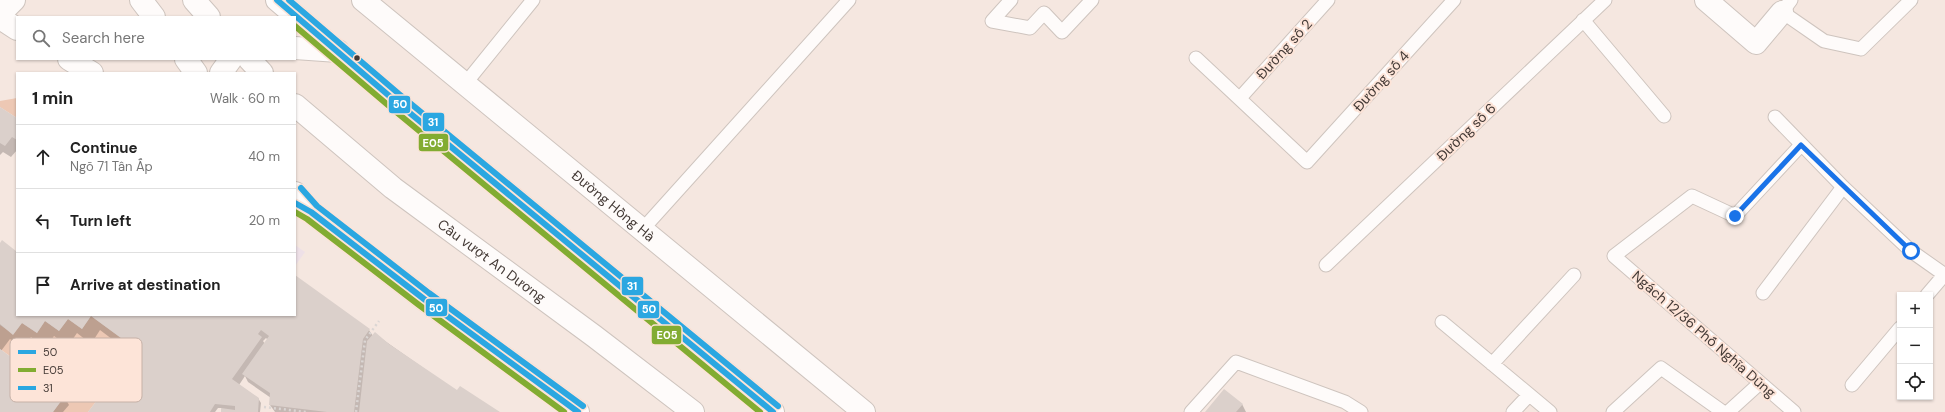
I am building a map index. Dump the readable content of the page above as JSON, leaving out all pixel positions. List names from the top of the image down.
{
  "streets": {
    "main road": ["Đường Hồng Hà", "Cầu vượt An Dương"],
    "lane": [
      "Đường số 2",
      "Đường số 4",
      "Đường số 6",
      "Ngách 12/36 Phố Nghĩa Dũng"
    ]
  },
  "crossings": [
    ["Đường số 2", "Đường số 4"]
  ],
  "lines": ["transit line 50", "transit line 31", "transit line E05"],
  "legend": ["50", "E05", "31"],
  "page": {
    "search": "Search here",
    "heading": ["1 min", "Walk · 60 m"],
    "list": [
      ["Continue", "Ngõ 71 Tân Ấp", "40 m"],
      ["Turn left", "20 m"],
      "Arrive at destination"
    ],
    "map_buttons": ["+", "−"]
  }
}
